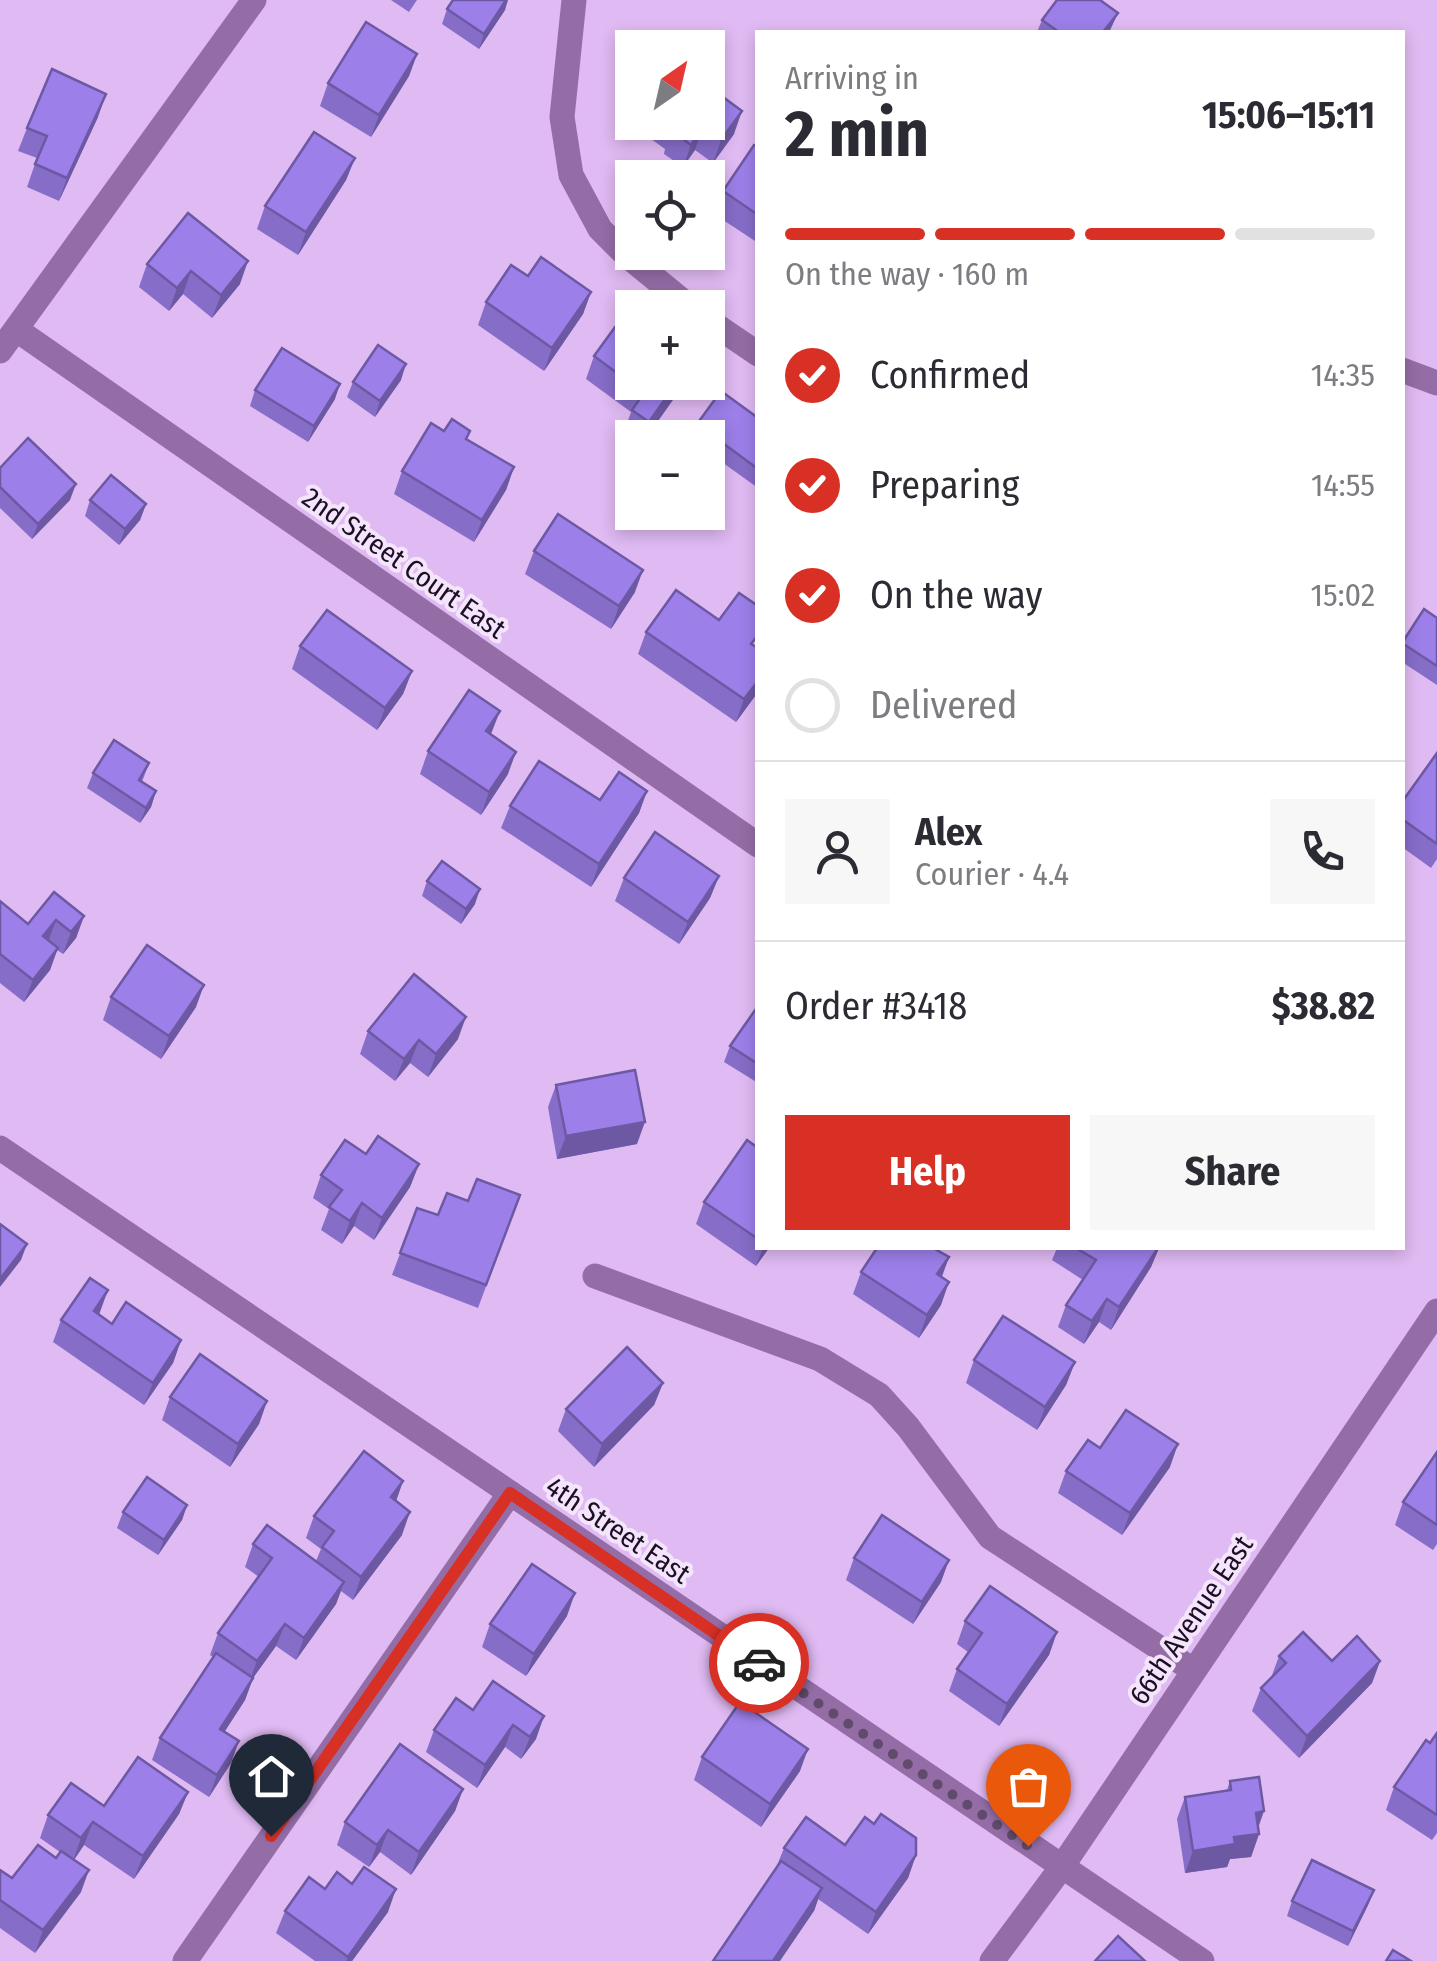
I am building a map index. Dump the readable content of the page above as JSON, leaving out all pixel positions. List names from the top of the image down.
{
  "streets": {
    "street": ["2nd Street Court East", "4th Street East", "66th Avenue East"]
  },
  "crossings": [
    ["4th Street East", "66th Avenue East"]
  ],
  "north": "top right",
  "page": {
    "map_buttons": ["+", "−"],
    "heading": ["2 min", "Arriving in", "15:06–15:11"],
    "panel": [
      "Alex",
      "Courier · 4.4",
      "Order #3418",
      "$38.82"
    ],
    "bar": "On the way · 160 m",
    "list": [
      ["Confirmed", "14:35"],
      ["Preparing", "14:55"],
      ["On the way", "15:02"],
      "Delivered"
    ],
    "buttons": ["Help", "Share"]
  }
}
